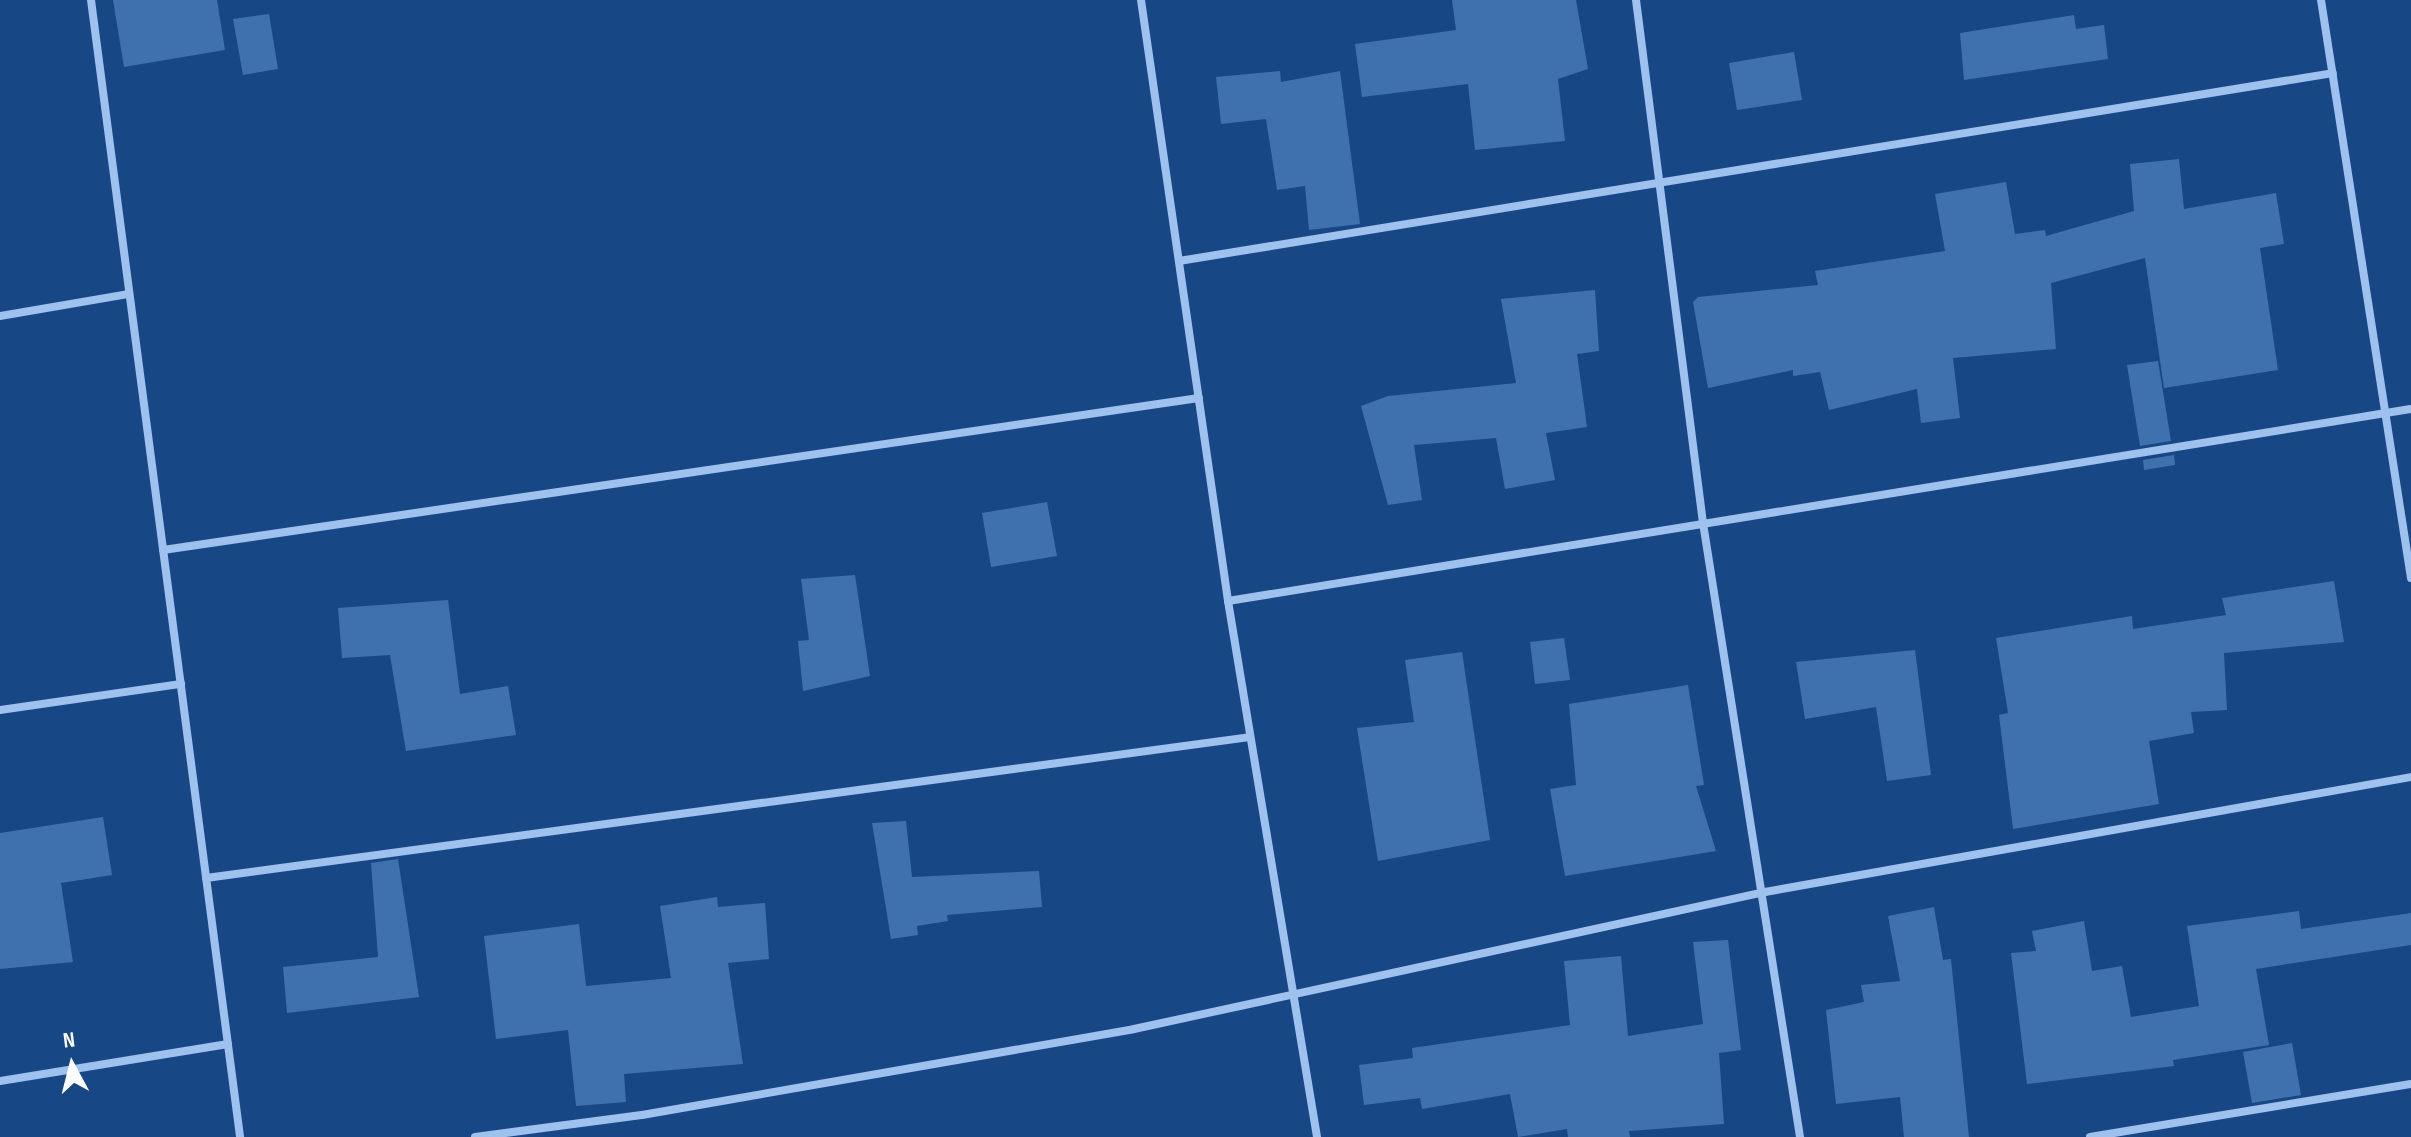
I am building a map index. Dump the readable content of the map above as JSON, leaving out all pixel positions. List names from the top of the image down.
{
  "north": "top"
}
